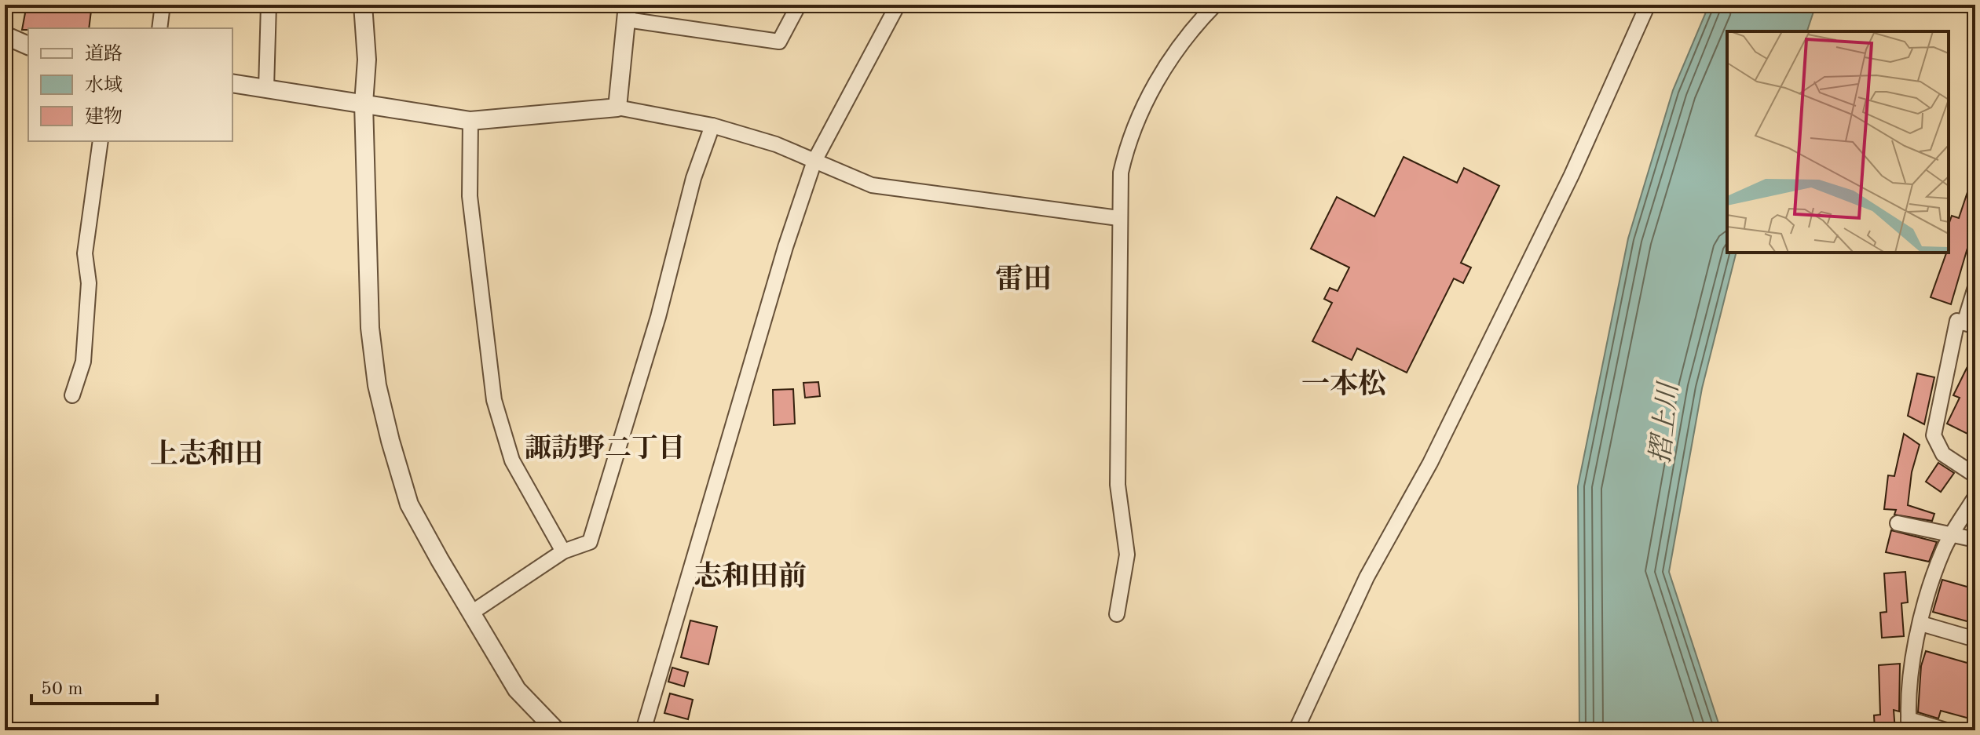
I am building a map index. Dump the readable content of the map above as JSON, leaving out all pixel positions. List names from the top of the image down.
{
  "districts": [
    "雷田",
    "一本松",
    "諏訪野二丁目",
    "上志和田",
    "志和田前"
  ],
  "water": ["摺上川"],
  "legend": ["道路", "水域", "建物"],
  "scale_bar": "50 m"
}
